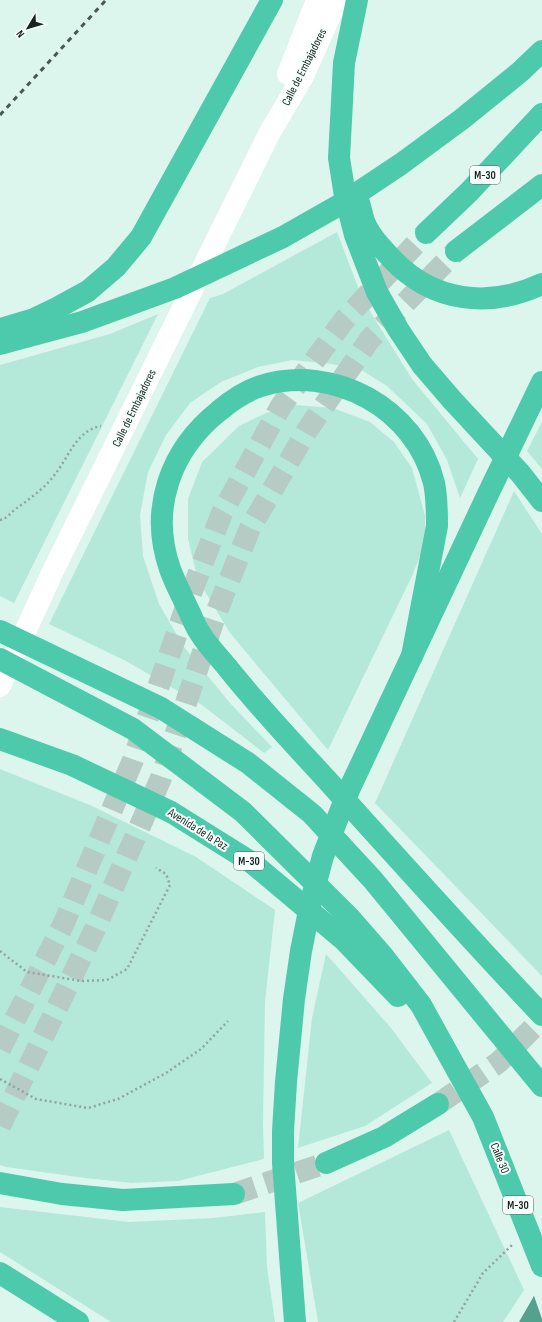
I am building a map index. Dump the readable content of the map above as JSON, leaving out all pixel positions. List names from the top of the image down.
{
  "streets": {
    "highway": ["M-30", "Avenida de la Paz", "Calle 30"],
    "main road": ["Calle de Embajadores"]
  },
  "crossings": [
    ["Avenida de la Paz", "Calle 30"]
  ],
  "north": "bottom left"
}
